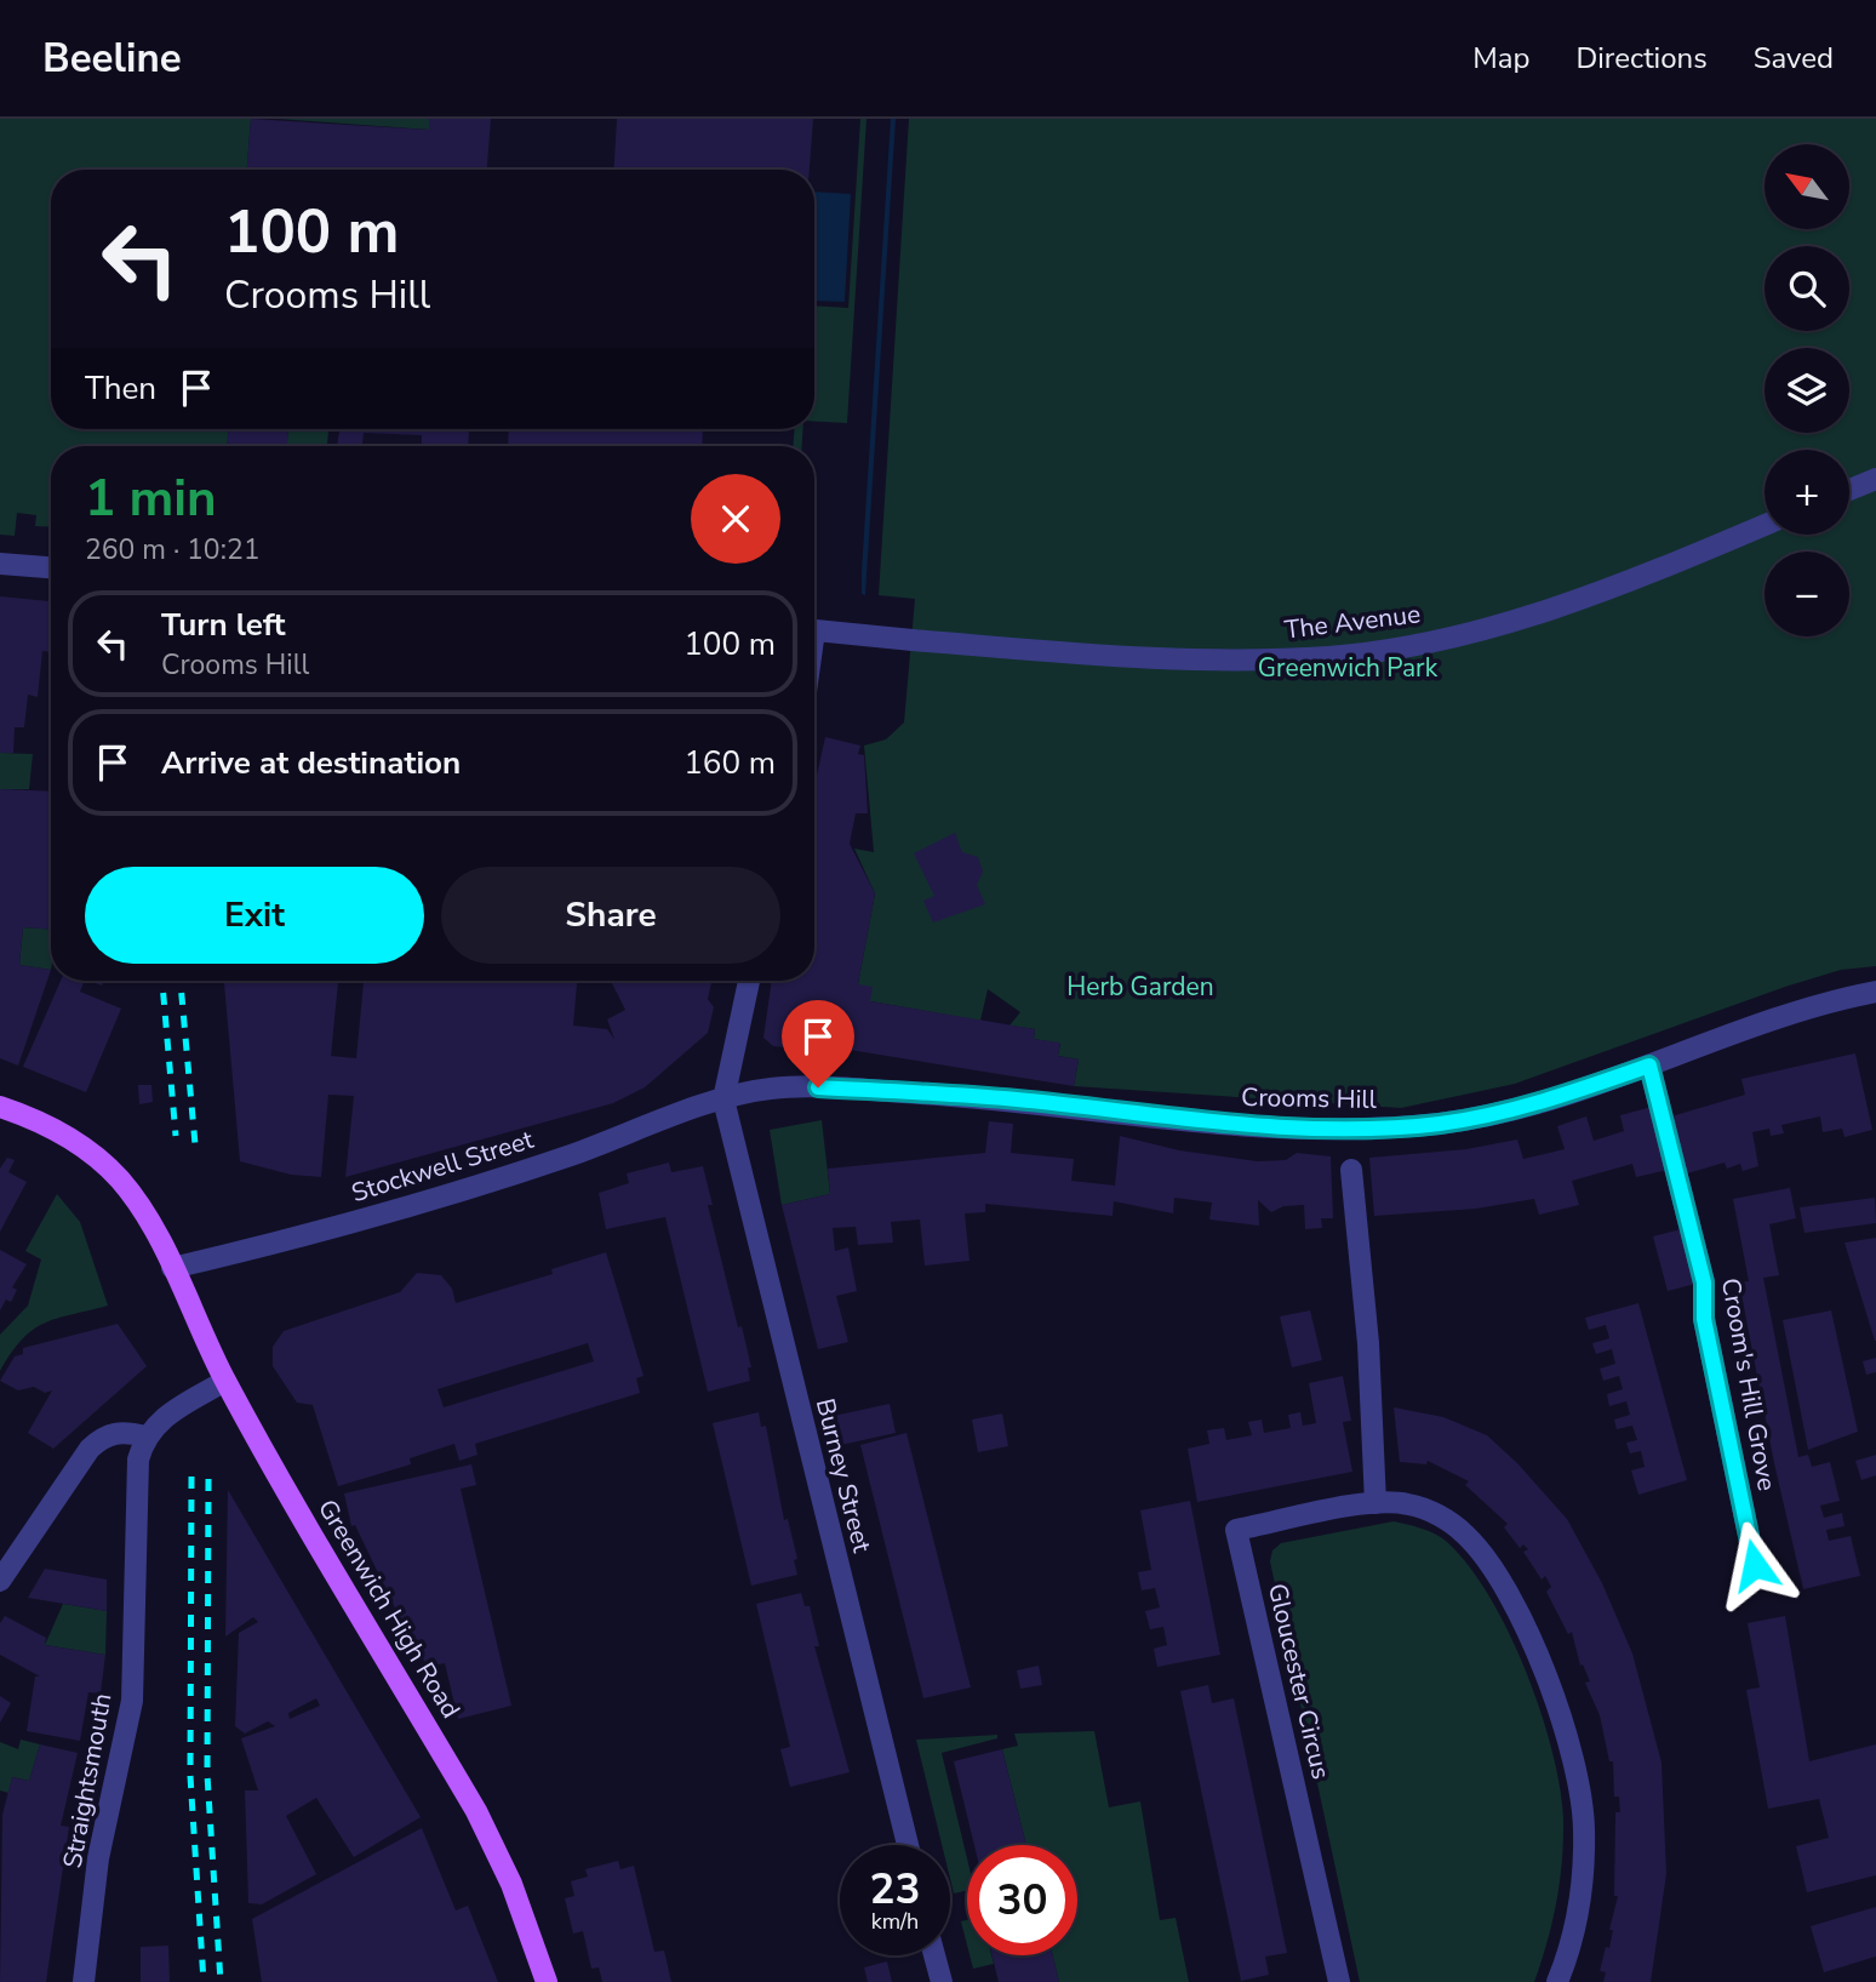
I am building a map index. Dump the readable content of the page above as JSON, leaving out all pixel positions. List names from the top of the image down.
{
  "streets": {
    "main road": ["Greenwich High Road"],
    "street": [
      "The Avenue",
      "Crooms Hill",
      "Stockwell Street",
      "Croom's Hill Grove",
      "Burney Street",
      "Gloucester Circus",
      "Straightsmouth"
    ]
  },
  "crossings": [
    ["Crooms Hill", "Stockwell Street"],
    ["Crooms Hill", "Croom's Hill Grove"],
    ["Crooms Hill", "Burney Street"],
    ["Stockwell Street", "Burney Street"],
    ["Stockwell Street", "Greenwich High Road"]
  ],
  "parks": ["Greenwich Park", "Herb Garden"],
  "north": "top left",
  "page": {
    "header": "Beeline",
    "nav": ["Map", "Directions", "Saved"],
    "map_buttons": ["+", "−"],
    "turn": ["100 m", "Crooms Hill"],
    "then": "Then",
    "heading": ["1 min", "260 m · 10:21"],
    "list": [
      {
        "name": "Turn left",
        "note": "Crooms Hill",
        "value": "100 m"
      },
      {
        "name": "Arrive at destination",
        "value": "160 m"
      }
    ],
    "buttons": ["Exit", "Share"],
    "speed": "23 km/h",
    "limit": "30"
  }
}
